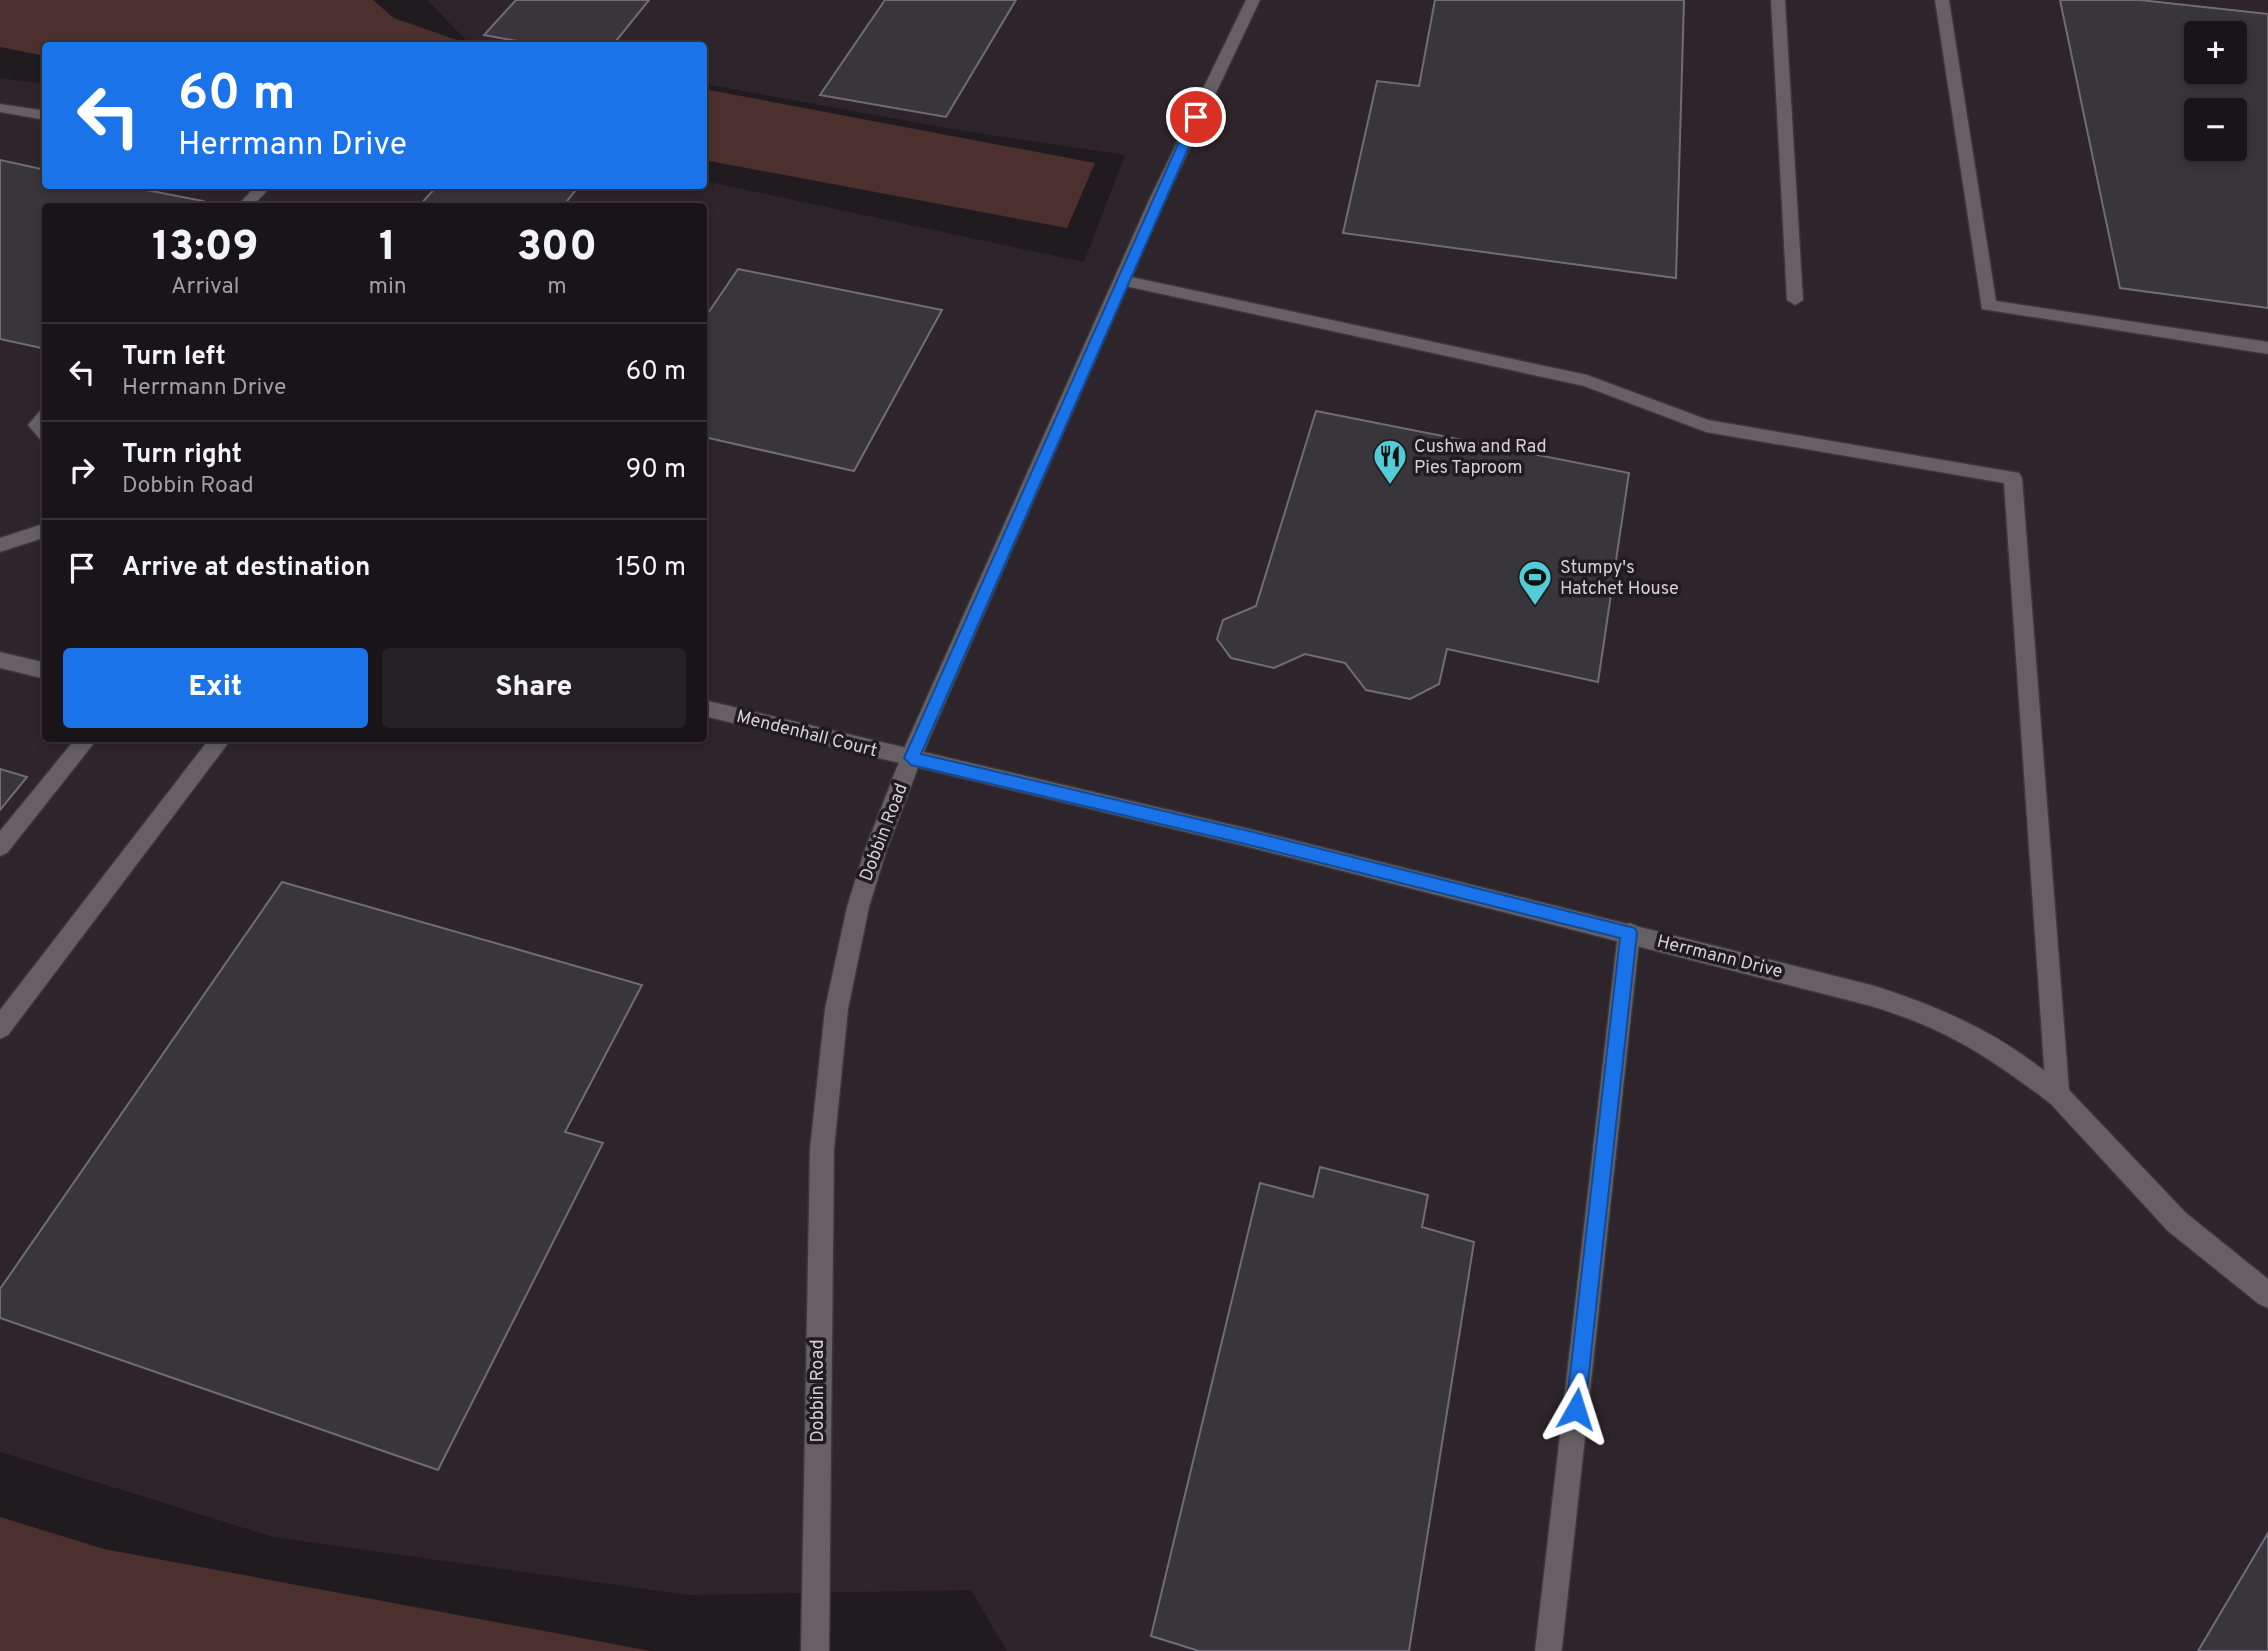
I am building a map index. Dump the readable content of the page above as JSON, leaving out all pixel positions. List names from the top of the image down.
{
  "streets": {
    "street": ["Mendenhall Court", "Dobbin Road", "Herrmann Drive"]
  },
  "crossings": [
    ["Mendenhall Court", "Dobbin Road"],
    ["Mendenhall Court", "Herrmann Drive"],
    ["Dobbin Road", "Herrmann Drive"]
  ],
  "places": {
    "restaurant": ["Cushwa and Rad Pies Taproom"],
    "sports": ["Stumpy's Hatchet House"]
  },
  "page": {
    "map_buttons": ["+", "−"],
    "turn": ["60 m", "Herrmann Drive"],
    "eta": [
      "13:09",
      "Arrival",
      "1",
      "min",
      "300",
      "m"
    ],
    "list": [
      {
        "name": "Turn left",
        "note": "Herrmann Drive",
        "value": "60 m"
      },
      {
        "name": "Turn right",
        "note": "Dobbin Road",
        "value": "90 m"
      },
      {
        "name": "Arrive at destination",
        "value": "150 m"
      }
    ],
    "buttons": ["Exit", "Share"]
  }
}
